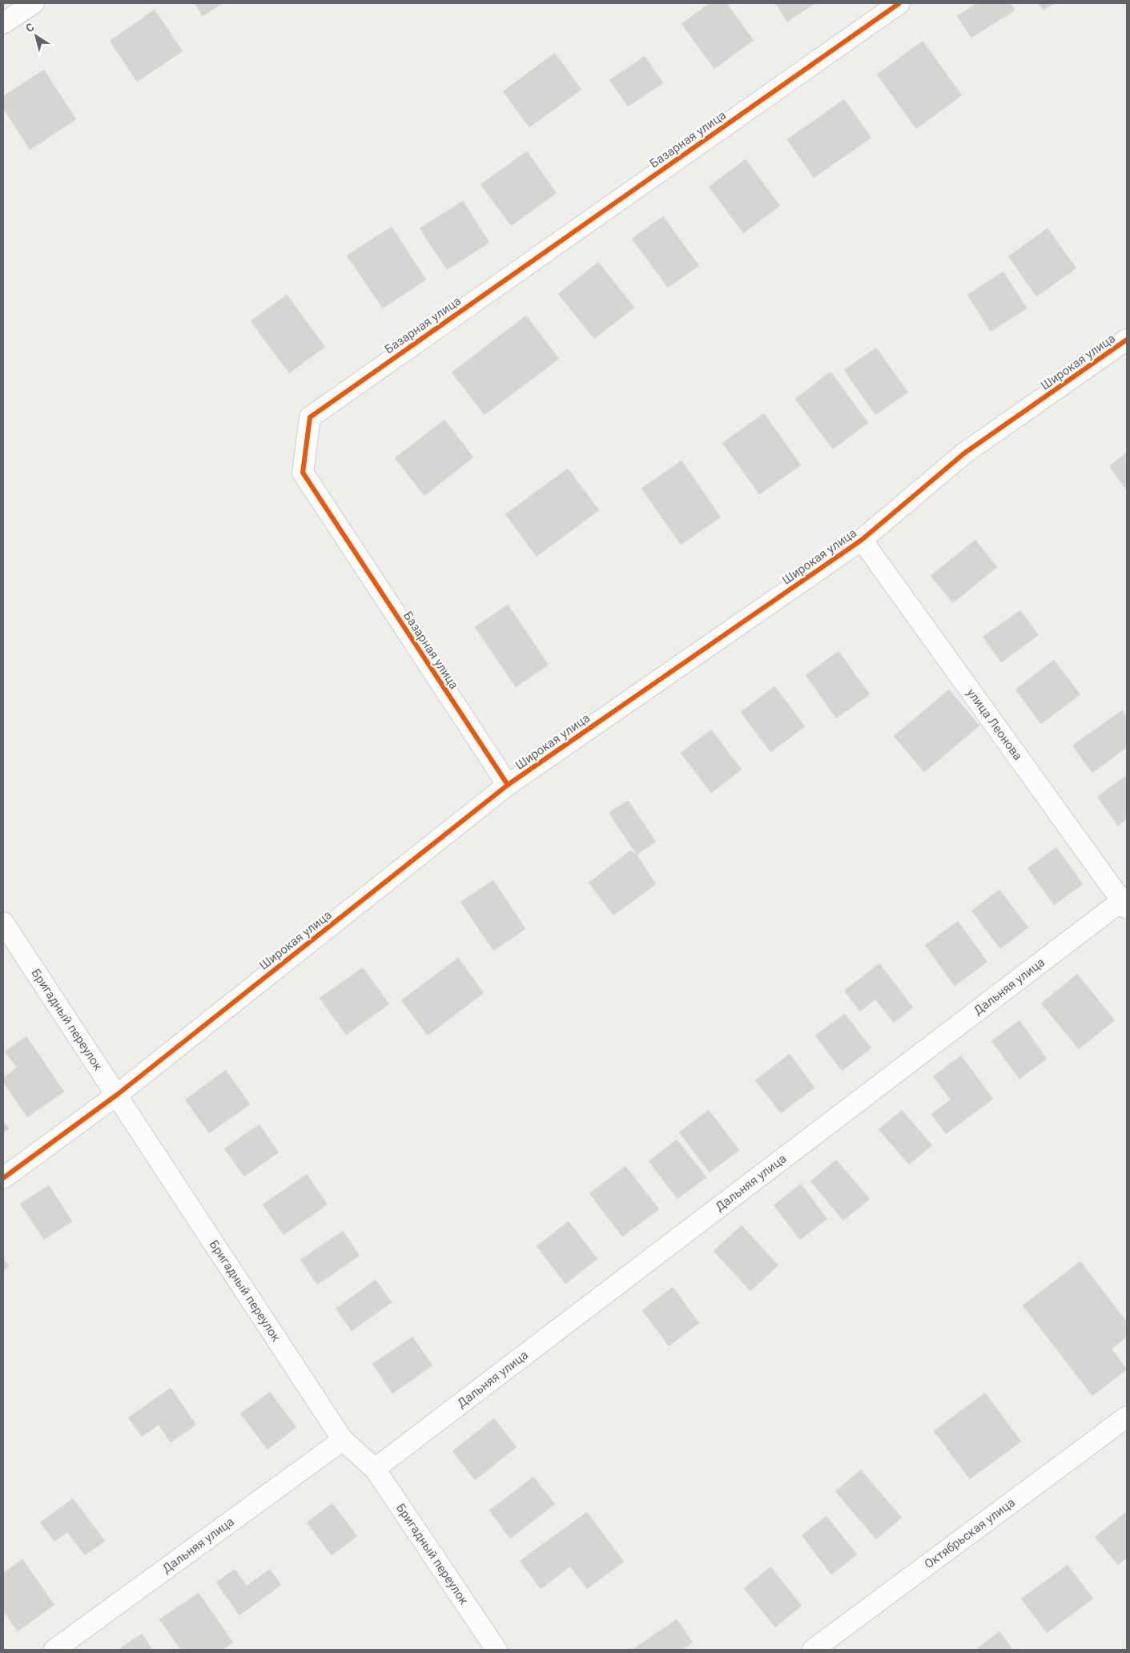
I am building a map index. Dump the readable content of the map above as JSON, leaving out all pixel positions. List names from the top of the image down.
{
  "streets": {
    "street": [
      "Базарная улица",
      "Широкая улица",
      "улица Леонова",
      "Дальняя улица",
      "Бригадный переулок",
      "Октябрьская улица"
    ]
  },
  "crossings": [
    ["Базарная улица", "Широкая улица"],
    ["Широкая улица", "улица Леонова"],
    ["Широкая улица", "Бригадный переулок"],
    ["улица Леонова", "Дальняя улица"],
    ["Дальняя улица", "Бригадный переулок"]
  ],
  "north": "top left"
}
